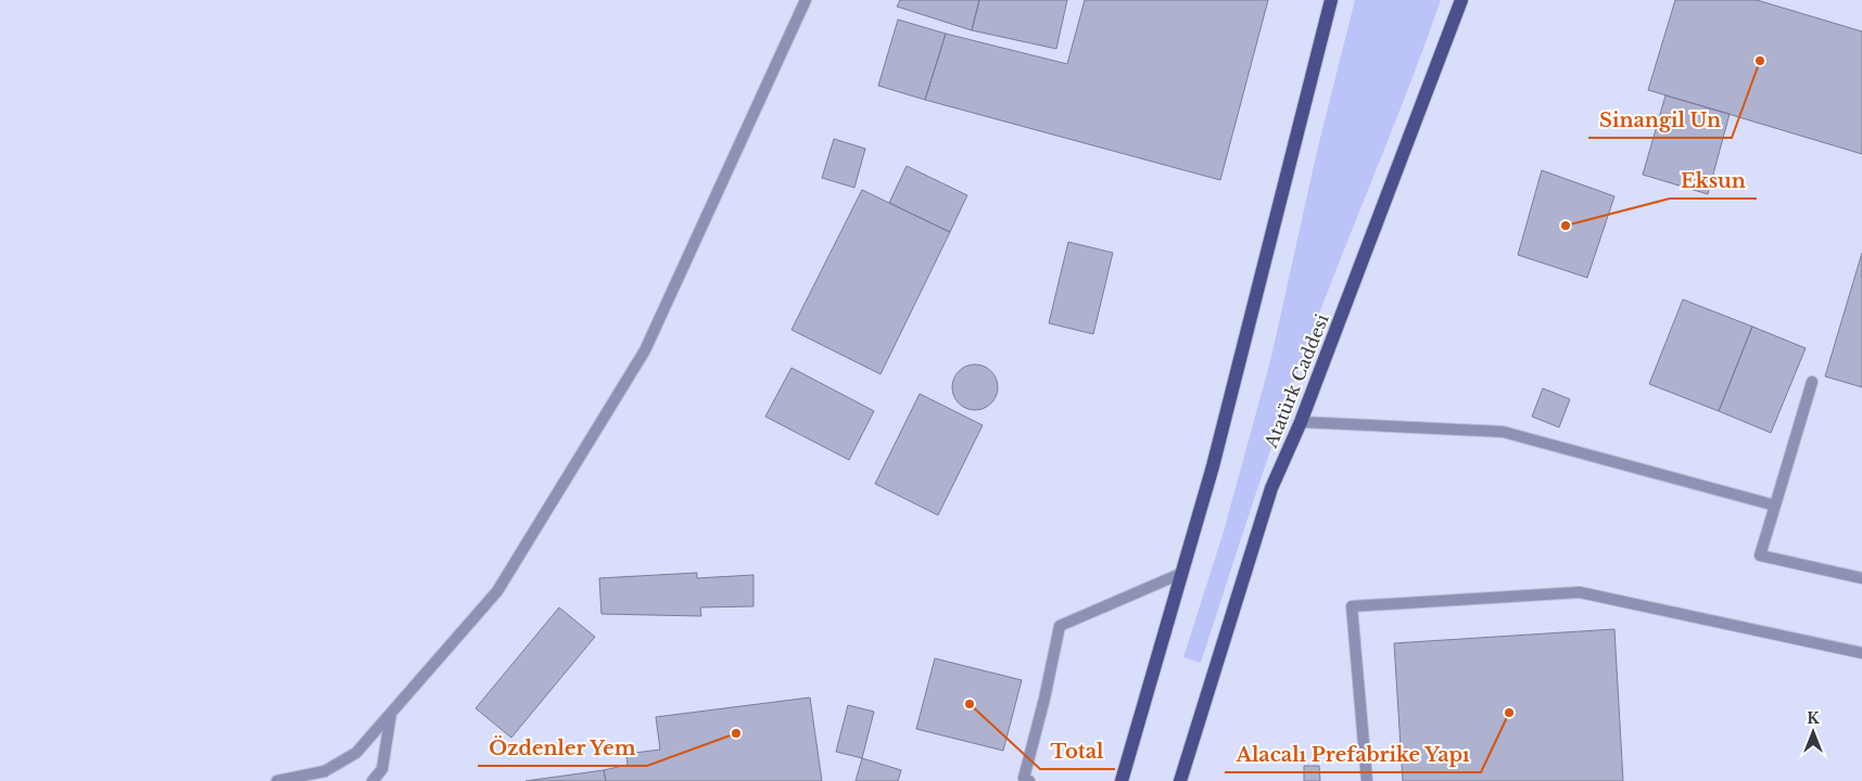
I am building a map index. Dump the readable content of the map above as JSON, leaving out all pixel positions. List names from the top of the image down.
{
  "streets": {
    "main road": ["Atatürk Caddesi"]
  },
  "places": [
    "Sinangil Un",
    "Eksun",
    "Total",
    "Alacalı Prefabrike Yapı",
    "Özdenler Yem"
  ],
  "north": "top"
}
